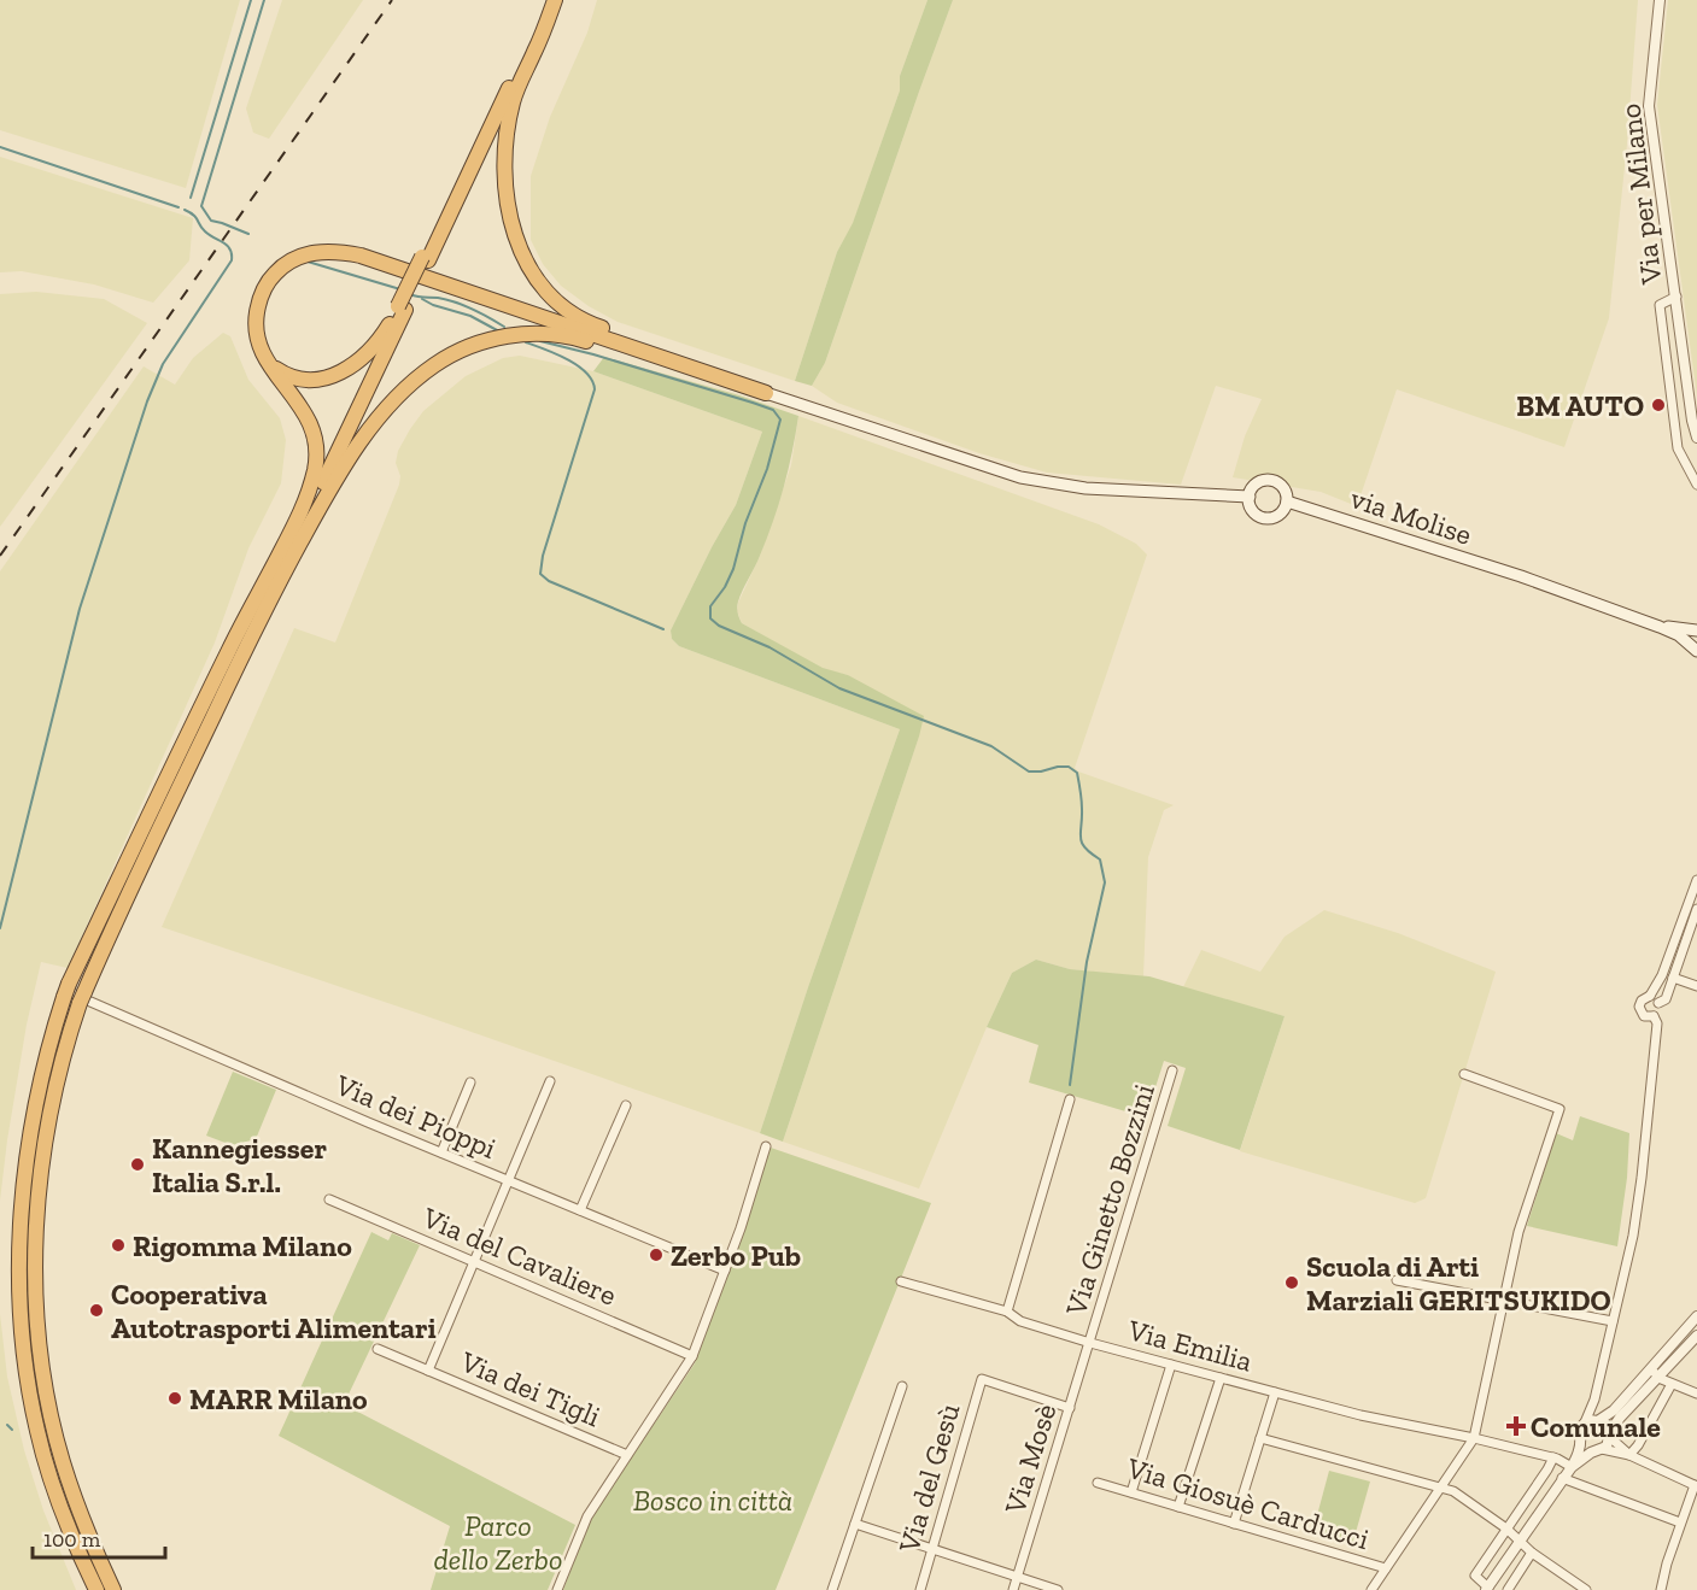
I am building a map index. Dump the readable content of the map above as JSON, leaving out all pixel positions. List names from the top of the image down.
{
  "streets": {
    "main road": ["via Molise"],
    "street": [
      "Via per Milano",
      "Via dei Pioppi",
      "Via Ginetto Bozzini",
      "Via del Cavaliere",
      "Via Emilia",
      "Via dei Tigli",
      "Via Mosè",
      "Via del Gesù",
      "Via Giosuè Carducci"
    ]
  },
  "crossings": [
    ["Via Ginetto Bozzini", "Via Emilia"],
    ["Via Ginetto Bozzini", "Via Mosè"],
    ["Via Emilia", "Via Mosè"],
    ["Via Mosè", "Via del Gesù"]
  ],
  "parks": ["Bosco in città", "Parco dello Zerbo"],
  "places": {
    "other": [
      "BM AUTO",
      "Kannegiesser Italia S.r.l.",
      "Rigomma Milano",
      "Zerbo Pub",
      "Scuola di Arti Marziali GERITSUKIDO",
      "Cooperativa Autotrasporti Alimentari",
      "MARR Milano"
    ],
    "health": ["Comunale"]
  },
  "scale_bar": "100 m"
}
